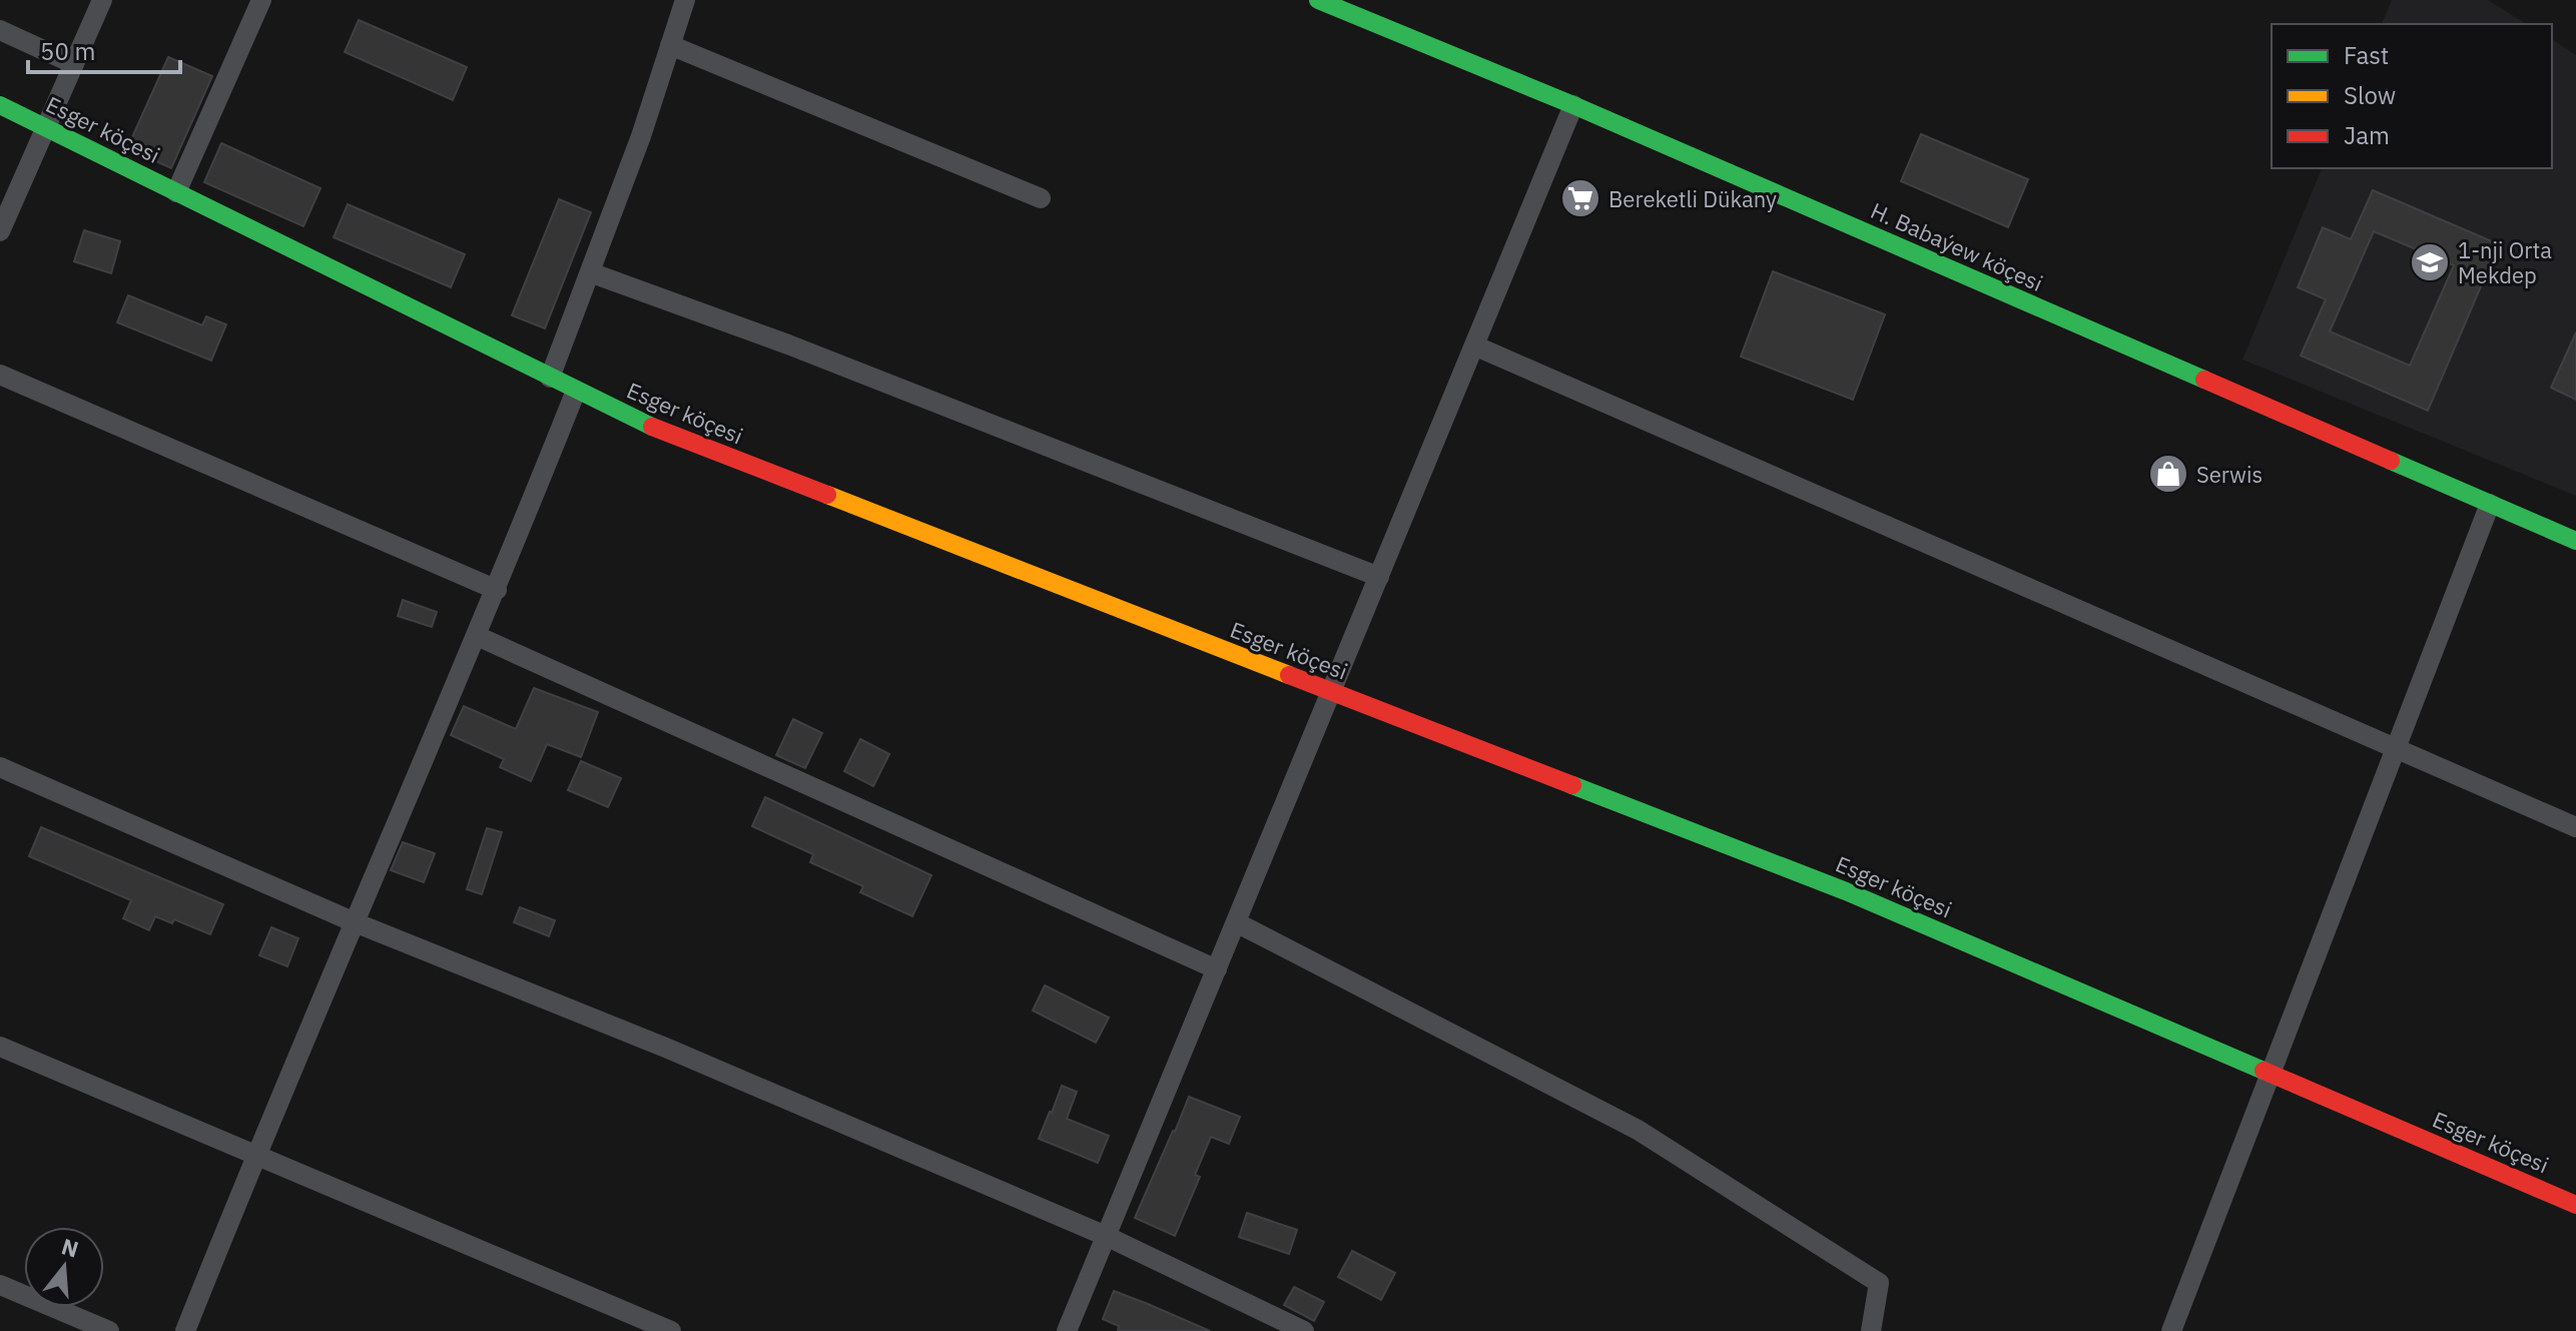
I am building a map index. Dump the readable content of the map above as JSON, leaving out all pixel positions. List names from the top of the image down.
{
  "streets": {
    "street": ["Esger köçesi", "H. Babaýew köçesi"]
  },
  "places": {
    "supermarket": ["Bereketli Dükany"],
    "school or university": ["1-nji Orta Mekdep"],
    "shop": ["Serwis"]
  },
  "legend": ["Fast", "Slow", "Jam"],
  "scale_bar": "50 m",
  "north": "top"
}
